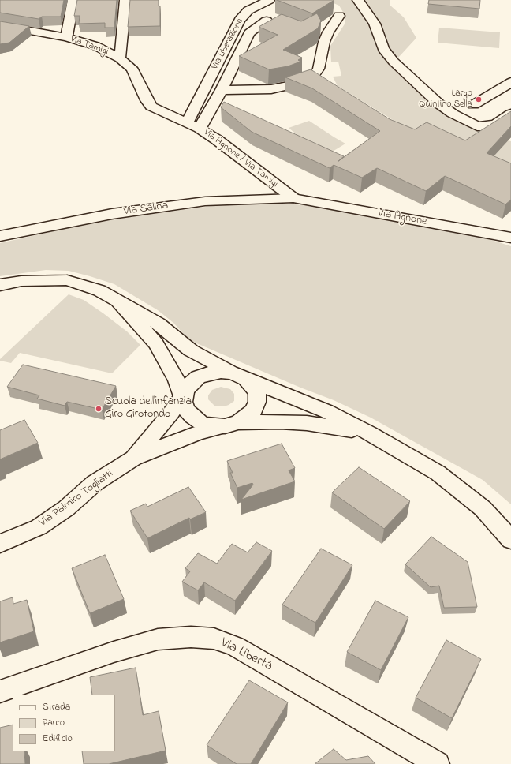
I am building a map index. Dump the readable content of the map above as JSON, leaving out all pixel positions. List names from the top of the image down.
{
  "streets": {
    "street": [
      "Via Liberazione",
      "Via Tamigi",
      "Via Agnone / Via Tamigi",
      "Via Salina",
      "Via Agnone",
      "Via Palmiro Togliatti",
      "Via Libertà"
    ]
  },
  "crossings": [
    ["Via Liberazione", "Via Agnone / Via Tamigi"],
    ["Via Tamigi", "Via Agnone / Via Tamigi"],
    ["Via Agnone / Via Tamigi", "Via Salina"],
    ["Via Agnone / Via Tamigi", "Via Agnone"],
    ["Via Salina", "Via Agnone"]
  ],
  "places": ["Largo Quintino Sella", "Scuola dell'infanzia Giro Girotondo"],
  "legend": ["Strada", "Parco", "Edificio"]
}
